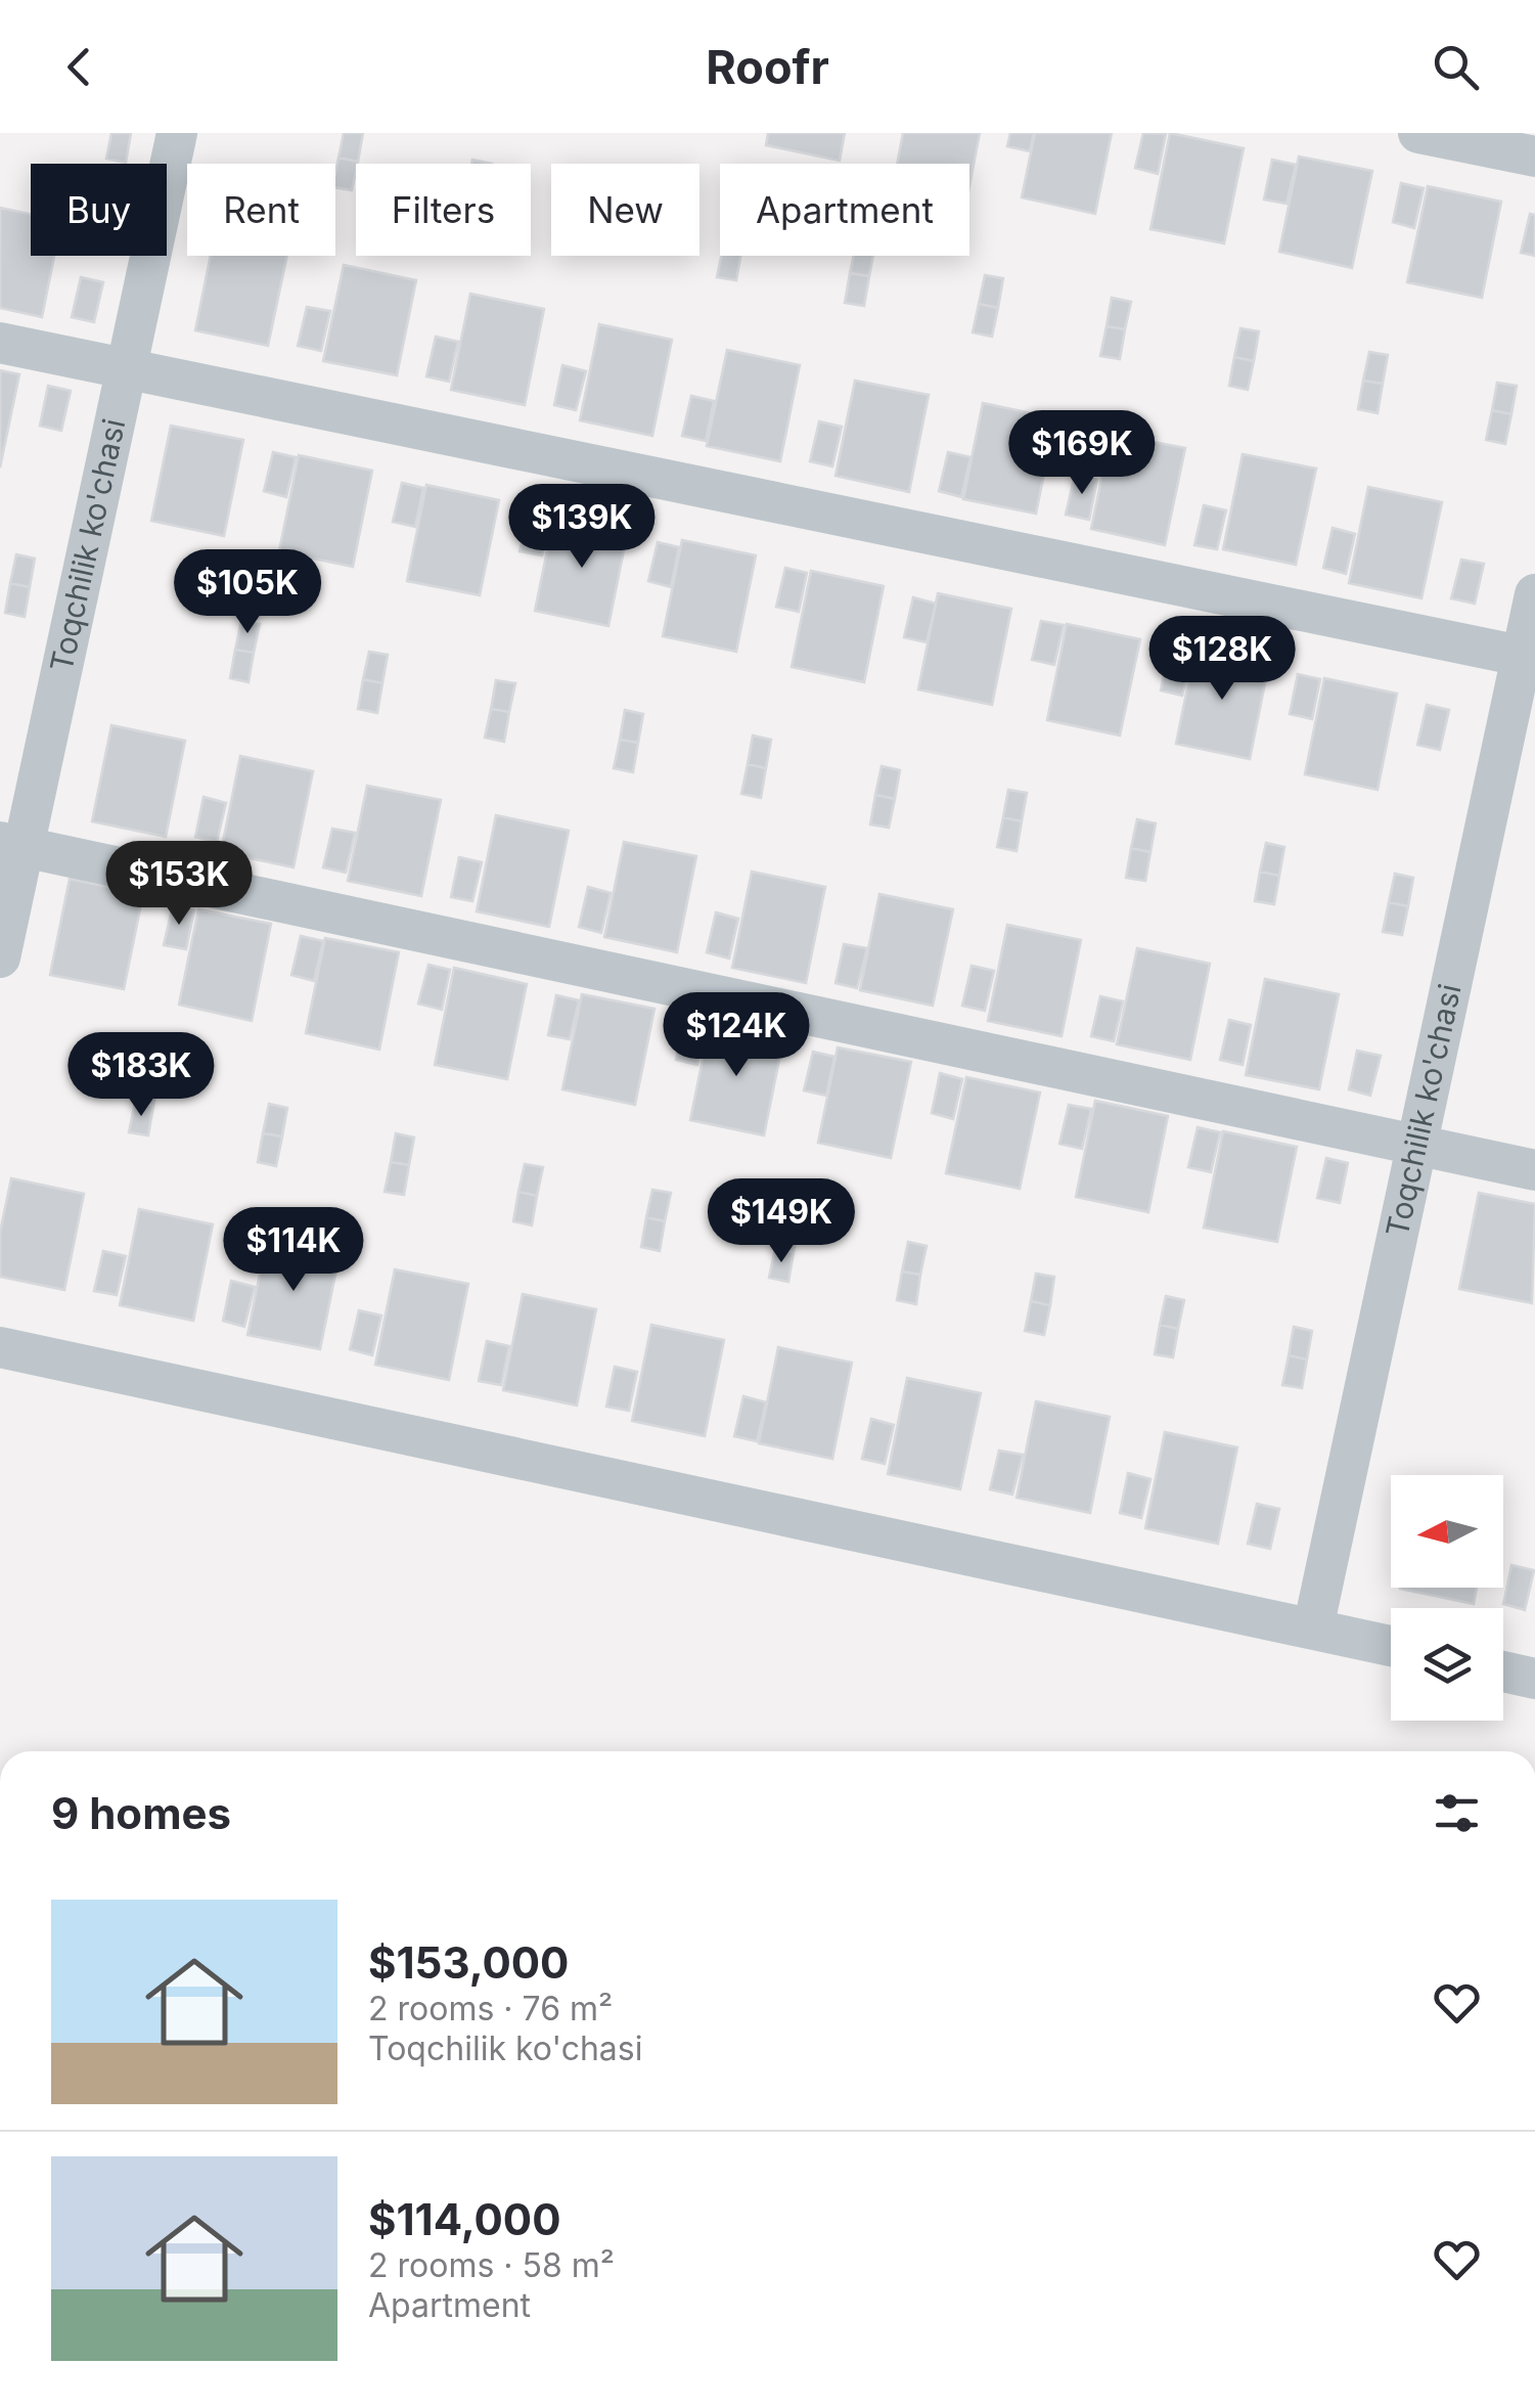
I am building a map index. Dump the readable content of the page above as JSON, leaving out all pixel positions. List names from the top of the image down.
{
  "streets": {
    "street": ["Toqchilik ko'chasi"]
  },
  "north": "left",
  "page": {
    "header": "Roofr",
    "chip": [
      "Buy",
      "Rent",
      "Filters",
      "New",
      "Apartment"
    ],
    "price": [
      "$169K",
      "$139K",
      "$105K",
      "$128K",
      "$153K",
      "$124K",
      "$183K",
      "$149K",
      "$114K"
    ],
    "heading": "9 homes",
    "list": [
      {
        "name": "$153,000",
        "note": "2 rooms · 76 m² · Toqchilik ko'chasi"
      },
      {
        "name": "$114,000",
        "note": "2 rooms · 58 m² · Apartment"
      }
    ]
  }
}
